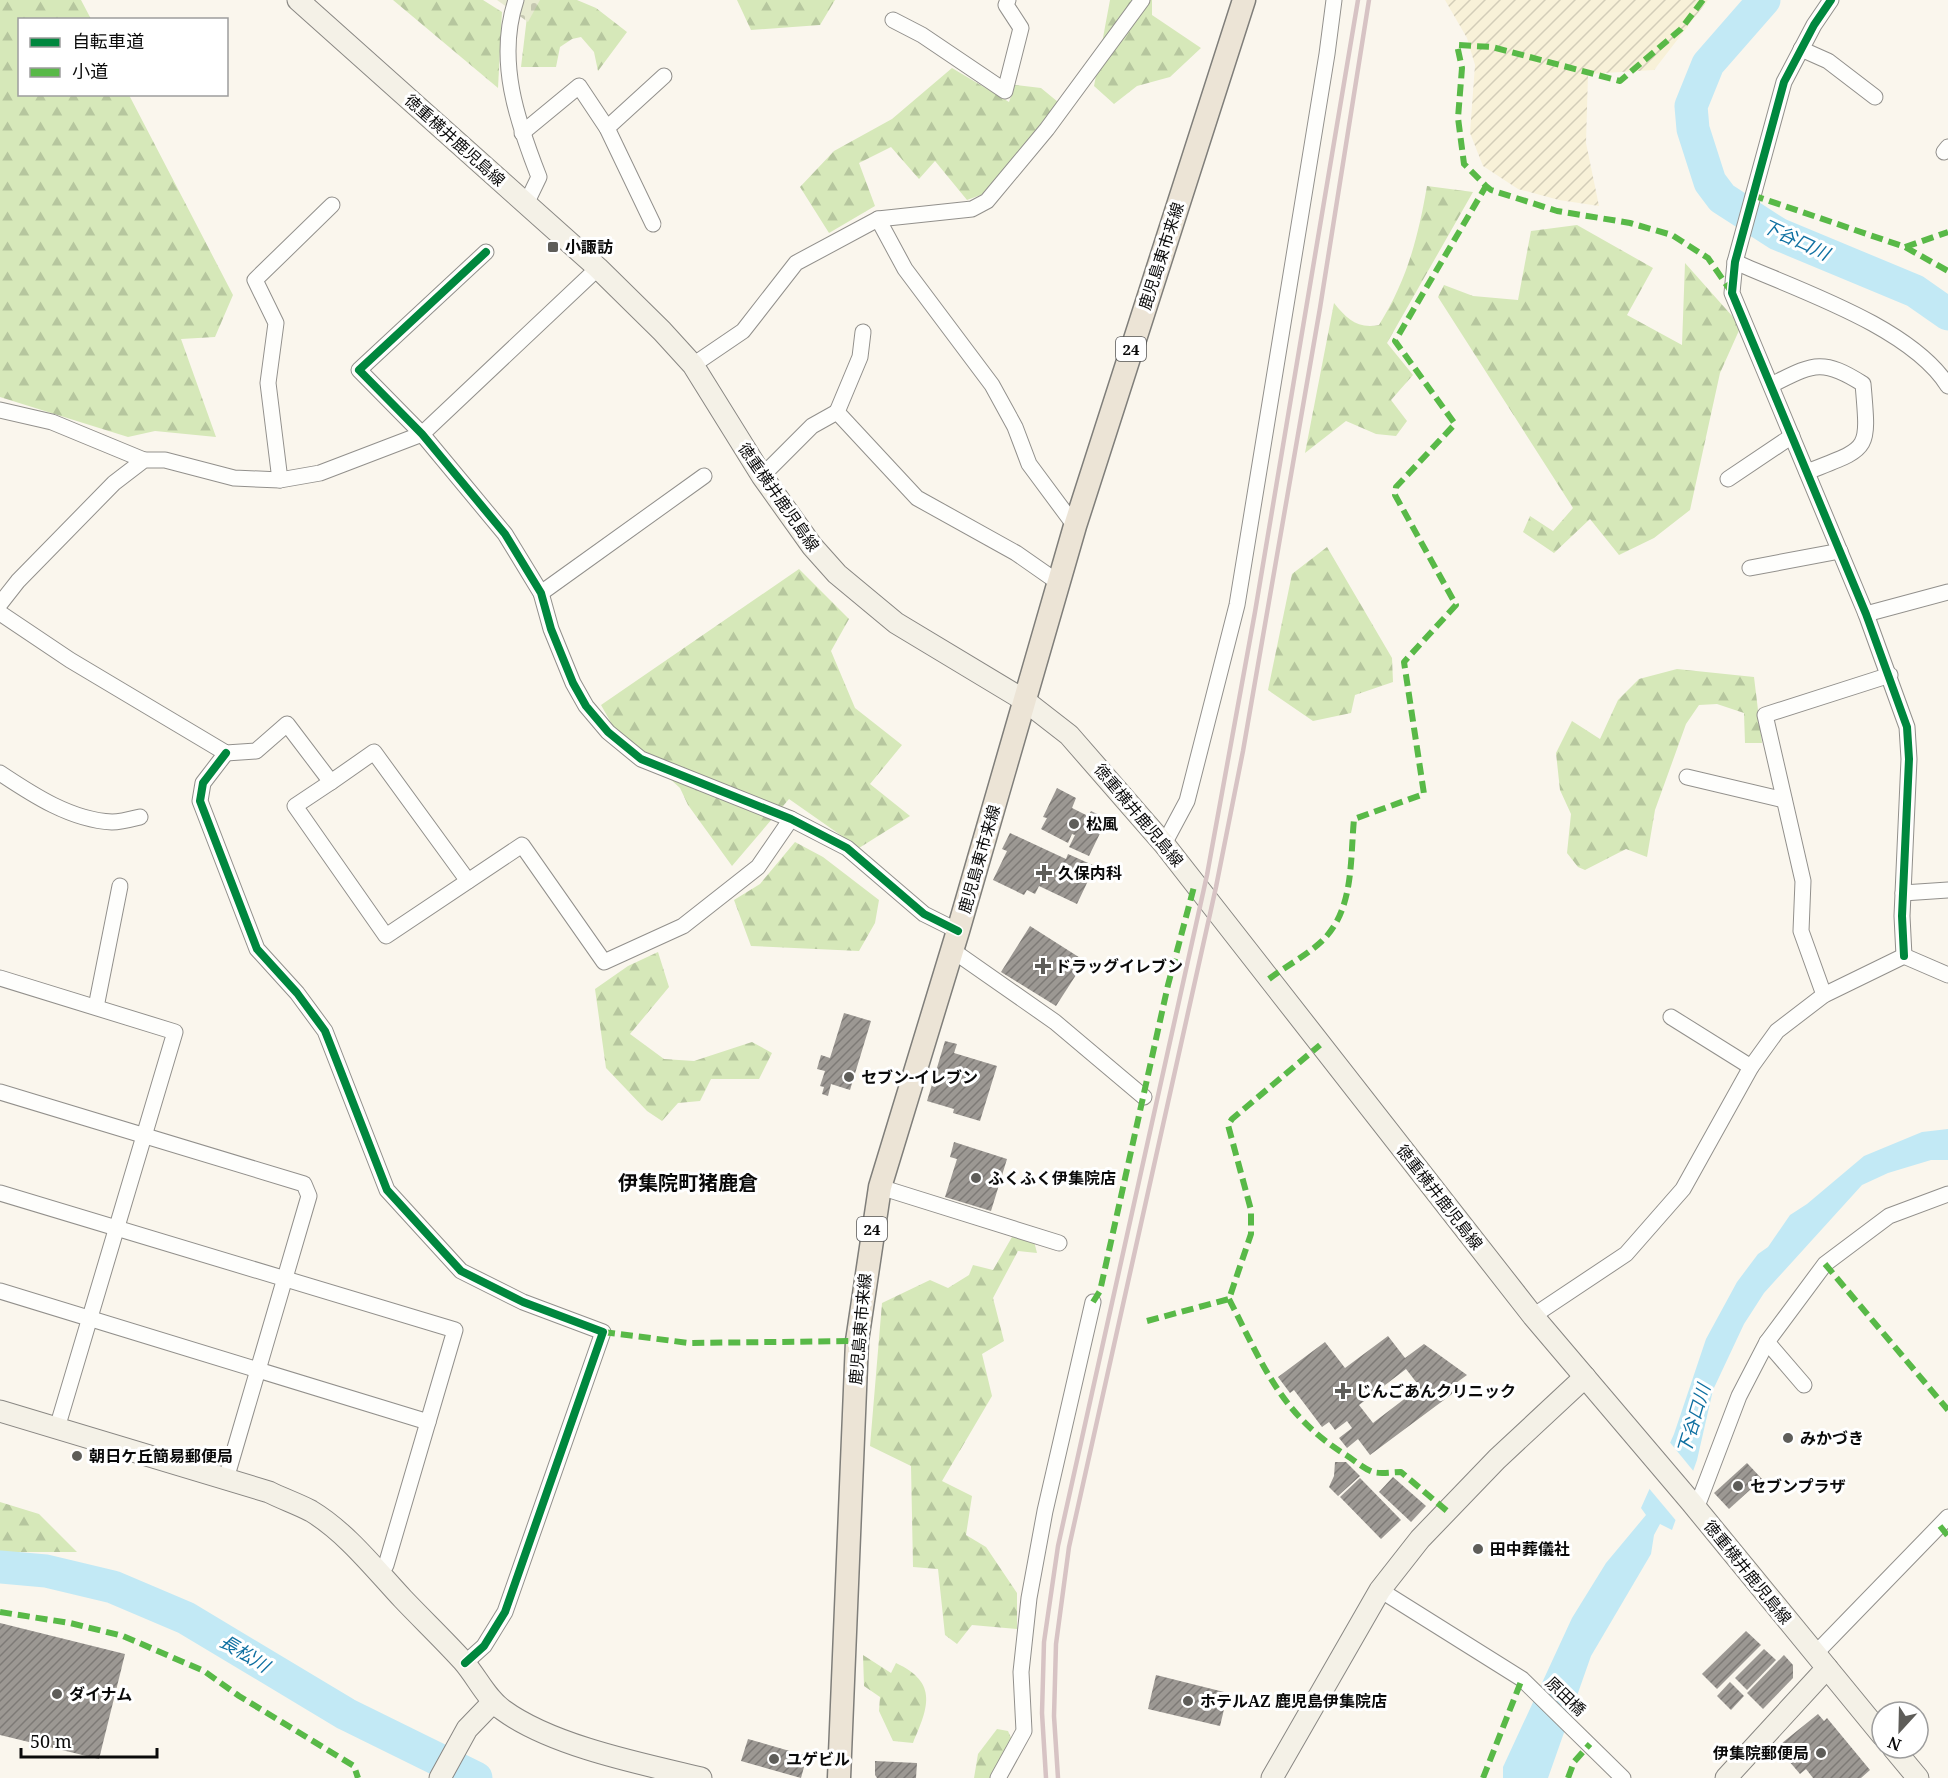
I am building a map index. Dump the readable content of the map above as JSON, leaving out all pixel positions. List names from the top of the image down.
{
  "streets": {
    "main road": ["徳重横井鹿児島線", "鹿児島東市来線", "24"],
    "street": ["原田橋"]
  },
  "crossings": [
    ["徳重横井鹿児島線", "鹿児島東市来線"]
  ],
  "districts": ["伊集院町猪鹿倉"],
  "water": ["下谷口川", "長松川"],
  "places": {
    "transit": ["小諏訪"],
    "other": [
      "松風",
      "セブン-イレブン",
      "ふくふく伊集院店",
      "みかづき",
      "朝日ケ丘簡易郵便局",
      "セブンプラザ",
      "田中葬儀社",
      "ダイナム",
      "ホテルAZ 鹿児島伊集院店",
      "伊集院郵便局",
      "ユゲビル"
    ],
    "health": ["久保内科", "ドラッグイレブン", "じんごあんクリニック"]
  },
  "legend": ["自転車道", "小道"],
  "scale_bar": "50 m",
  "north": "bottom"
}
